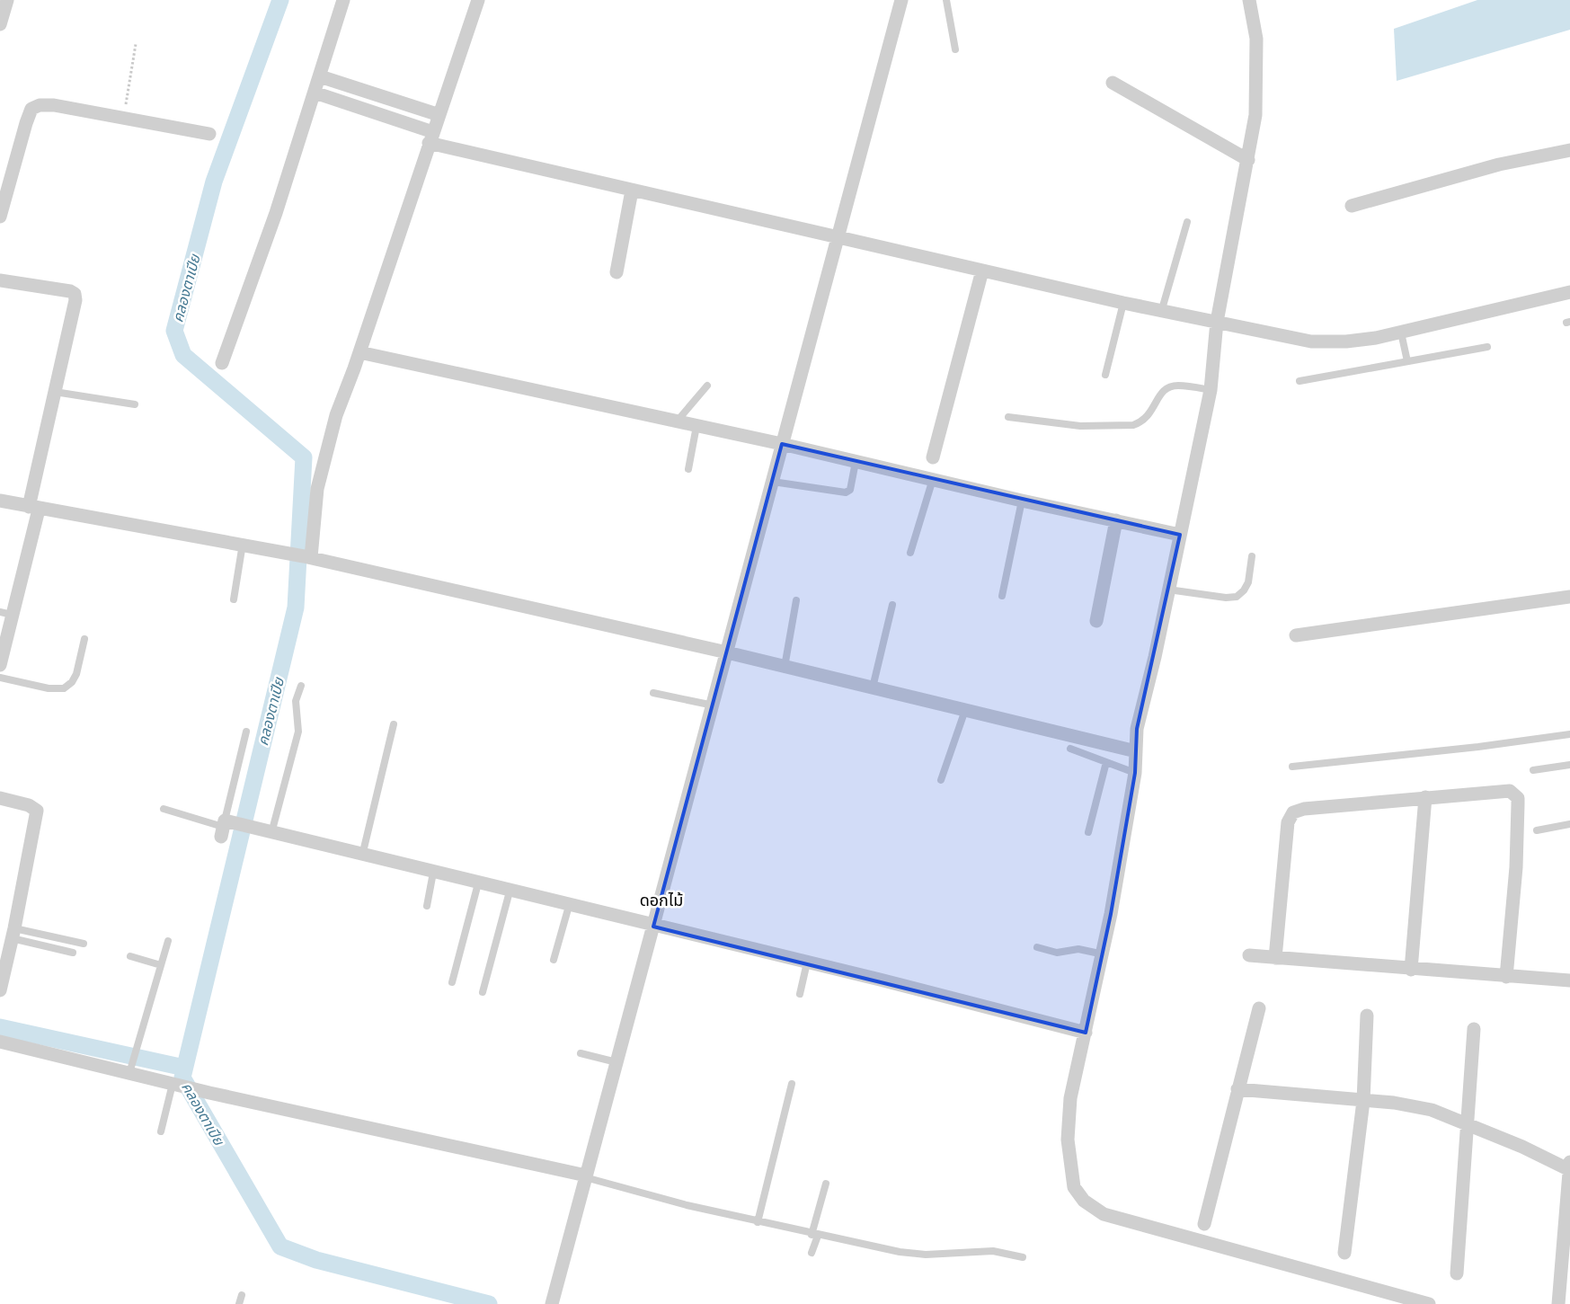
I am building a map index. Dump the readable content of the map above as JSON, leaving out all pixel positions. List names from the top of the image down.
{
  "districts": ["ดอกไม้"],
  "water": ["คลองตาเปีย"]
}
